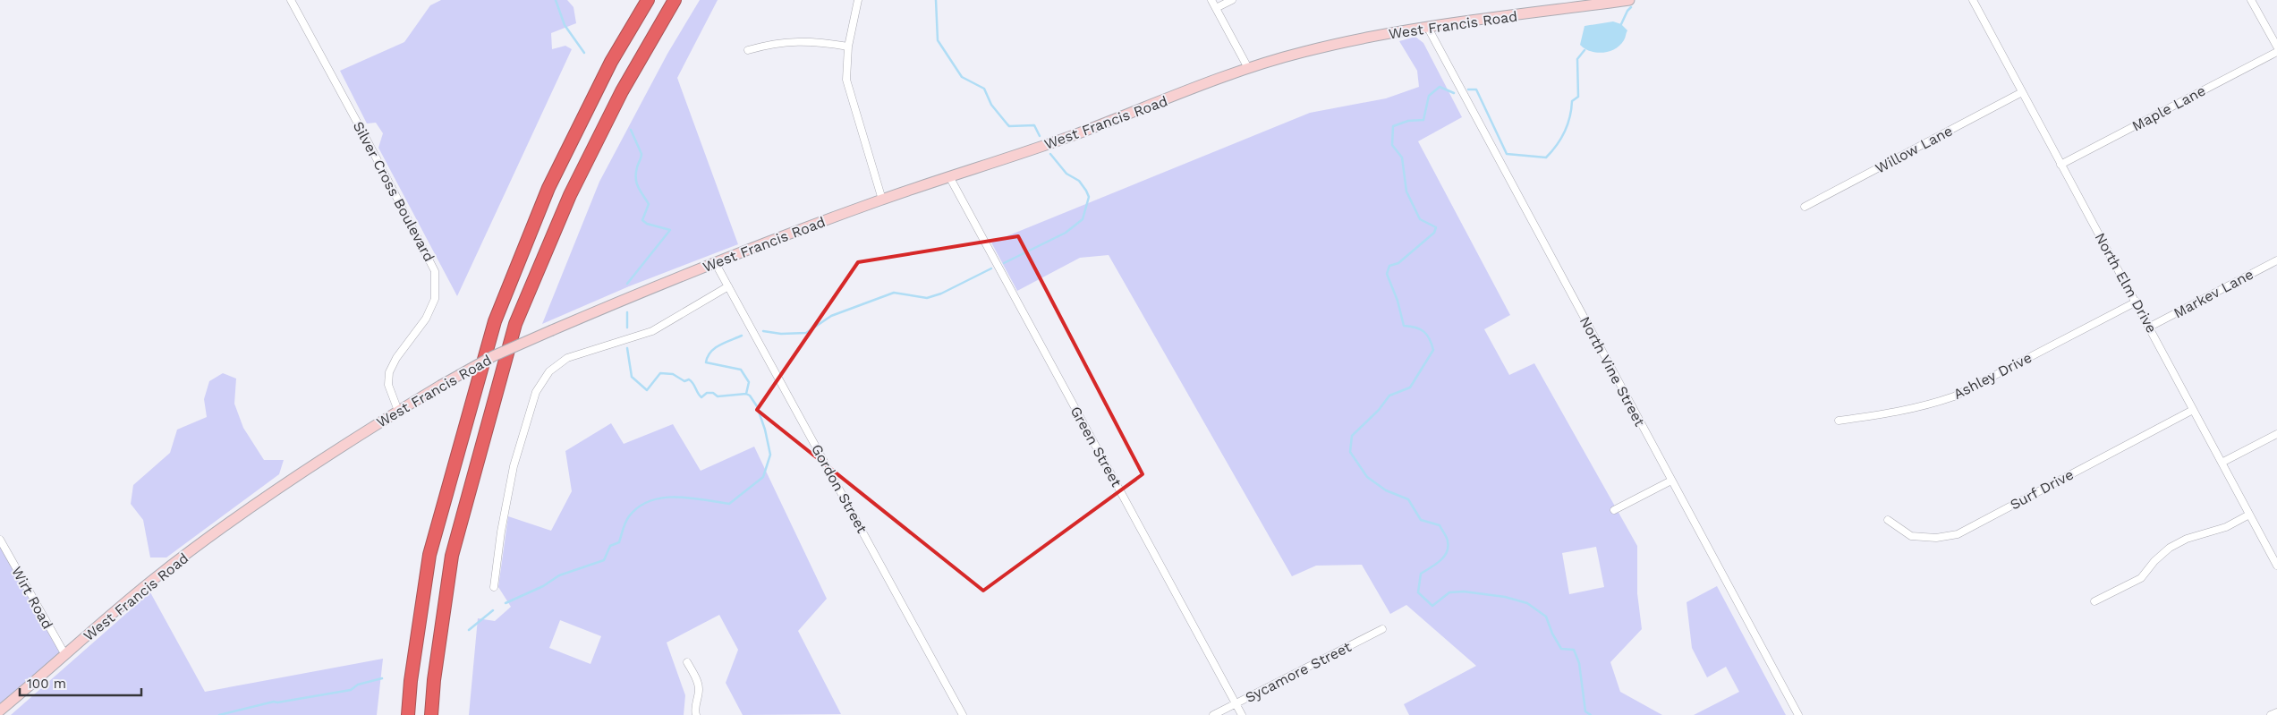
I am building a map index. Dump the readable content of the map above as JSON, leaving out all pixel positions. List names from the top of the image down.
{
  "streets": {
    "street": [
      "West Francis Road",
      "Maple Lane",
      "Willow Lane",
      "Silver Cross Boulevard",
      "North Elm Drive",
      "Markev Lane",
      "North Vine Street",
      "Ashley Drive",
      "Green Street",
      "Gordon Street",
      "Surf Drive",
      "Wirt Road",
      "Sycamore Street"
    ]
  },
  "crossings": [
    ["West Francis Road", "Silver Cross Boulevard"],
    ["West Francis Road", "North Vine Street"],
    ["West Francis Road", "Green Street"],
    ["West Francis Road", "Gordon Street"],
    ["West Francis Road", "Wirt Road"],
    ["Maple Lane", "North Elm Drive"],
    ["Willow Lane", "North Elm Drive"],
    ["North Elm Drive", "Markev Lane"],
    ["North Elm Drive", "Ashley Drive"],
    ["North Elm Drive", "Surf Drive"],
    ["Green Street", "Sycamore Street"]
  ],
  "scale_bar": "100 m"
}
